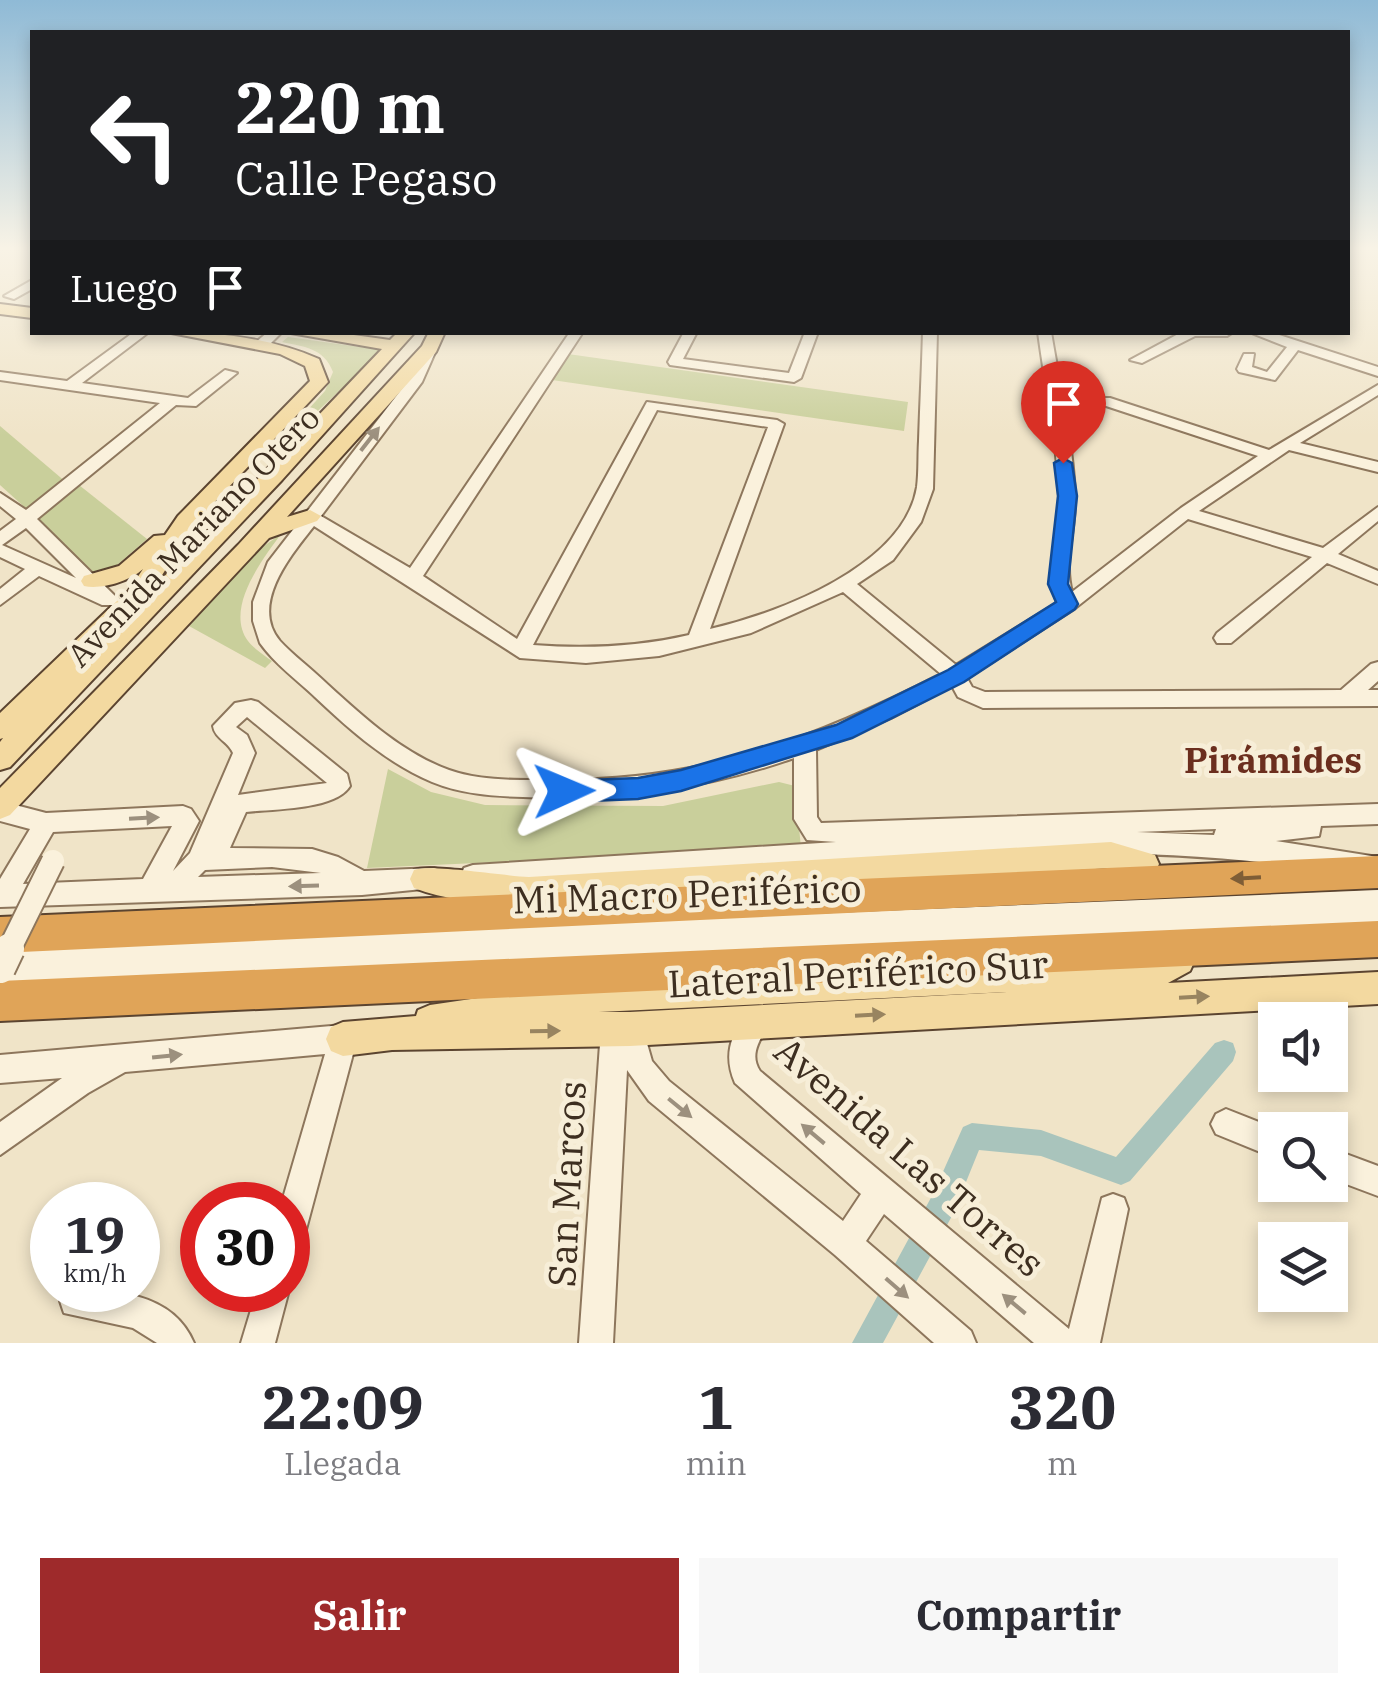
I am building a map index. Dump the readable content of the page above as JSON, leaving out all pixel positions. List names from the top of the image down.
{
  "streets": {
    "main road": ["Avenida Mariano Otero", "Lateral Periférico Sur"],
    "street": ["Mi Macro Periférico", "Avenida Las Torres", "San Marcos"]
  },
  "crossings": [
    ["Lateral Periférico Sur", "Avenida Las Torres"],
    ["Lateral Periférico Sur", "San Marcos"]
  ],
  "districts": ["Pirámides"],
  "page": {
    "turn": ["220 m", "Calle Pegaso"],
    "then": "Luego",
    "speed": "19 km/h",
    "limit": "30",
    "eta": [
      "22:09",
      "Llegada",
      "1",
      "min",
      "320",
      "m"
    ],
    "buttons": ["Salir", "Compartir"]
  }
}
